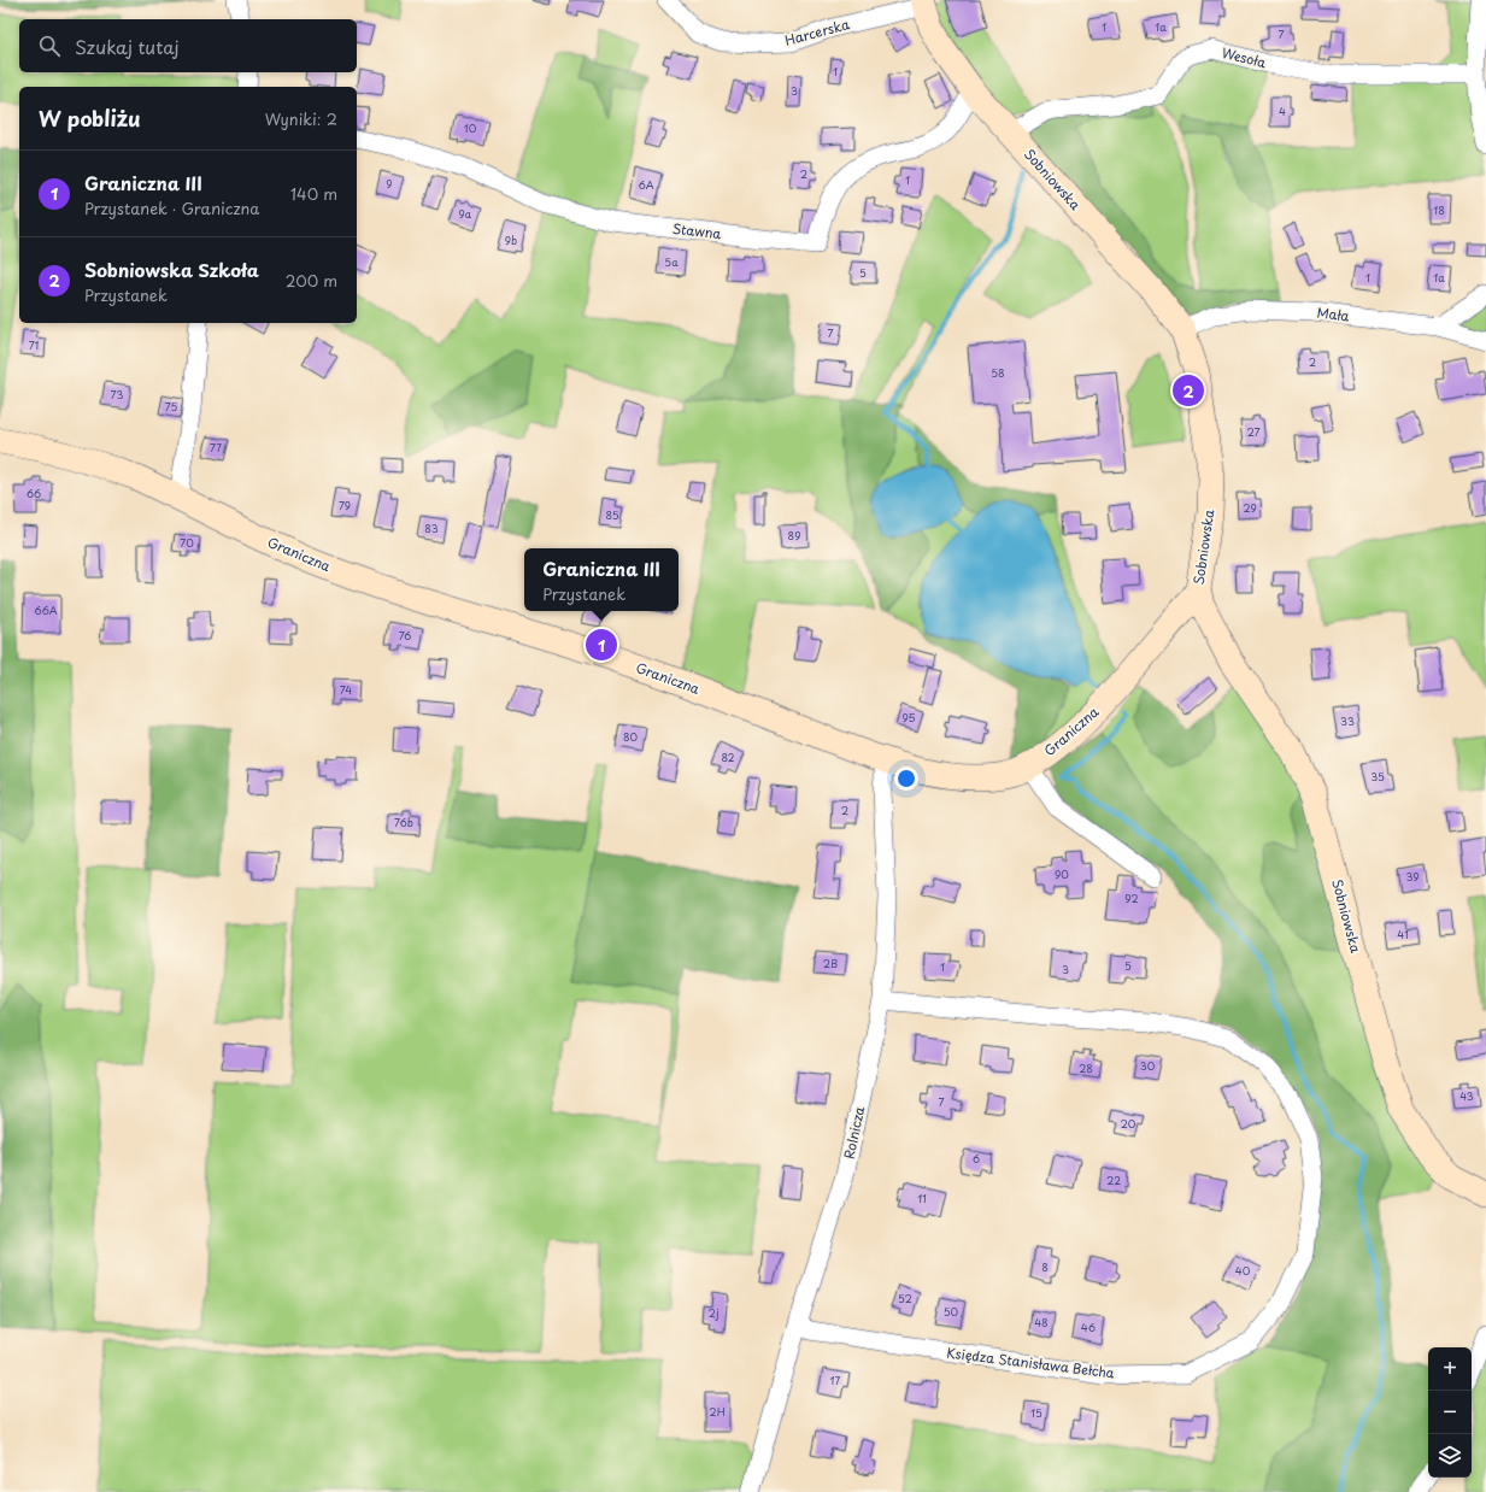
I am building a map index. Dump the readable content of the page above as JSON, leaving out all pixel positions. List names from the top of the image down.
{
  "streets": {
    "street": [
      "Harcerska",
      "Wesoła",
      "Sobniowska",
      "Stawna",
      "Mała",
      "Graniczna",
      "Rolnicza",
      "Księdza Stanisława Bełcha"
    ]
  },
  "crossings": [
    ["Harcerska", "Sobniowska"],
    ["Wesoła", "Sobniowska"],
    ["Sobniowska", "Stawna"],
    ["Sobniowska", "Mała"],
    ["Sobniowska", "Graniczna"],
    ["Graniczna", "Rolnicza"],
    ["Rolnicza", "Księdza Stanisława Bełcha"]
  ],
  "house_numbers": [
    "1",
    "1a",
    "7",
    "1",
    "3",
    "4",
    "10",
    "2",
    "1",
    "9",
    "6A",
    "18",
    "9a",
    "9b",
    "5a",
    "5",
    "1",
    "1a",
    "7",
    "71",
    "2",
    "58",
    "73",
    "75",
    "27",
    "77",
    "66",
    "79",
    "29",
    "85",
    "83",
    "89",
    "70",
    "66A",
    "76",
    "74",
    "95",
    "33",
    "80",
    "82",
    "35",
    "2",
    "76b",
    "90",
    "39",
    "92",
    "41",
    "2B",
    "5",
    "1",
    "3",
    "30",
    "28",
    "43",
    "7",
    "20",
    "6",
    "22",
    "11",
    "8",
    "40",
    "52",
    "50",
    "2j",
    "48",
    "46",
    "17",
    "2H",
    "15"
  ],
  "page": {
    "search": "Szukaj tutaj",
    "heading": ["W pobliżu", "Wyniki: 2"],
    "list": [
      {
        "mark": "1",
        "name": "Graniczna III",
        "note": "Przystanek · Graniczna",
        "value": "140 m"
      },
      {
        "mark": "2",
        "name": "Sobniowska Szkoła",
        "note": "Przystanek",
        "value": "200 m"
      }
    ],
    "pins": ["2", "1"],
    "popup": ["Graniczna III", "Przystanek"],
    "map_buttons": ["+", "−"]
  }
}
